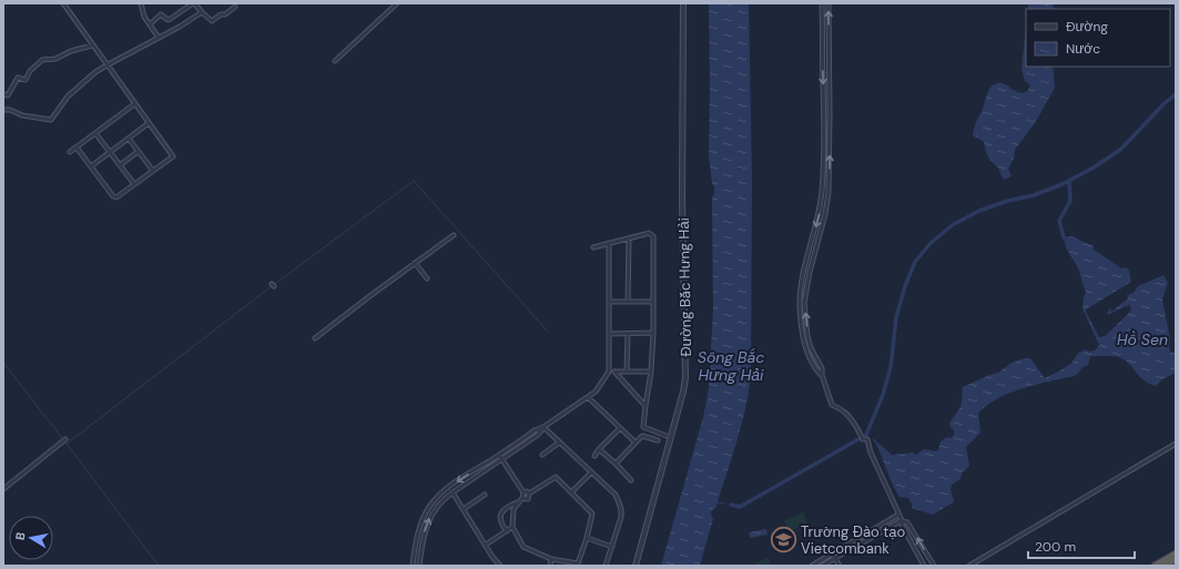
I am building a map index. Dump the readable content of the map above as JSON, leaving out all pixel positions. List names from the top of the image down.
{
  "streets": {
    "street": ["Đường Bắc Hưng Hải"]
  },
  "water": ["Hồ Sen", "Sông Bắc Hưng Hải"],
  "places": {
    "school or university": ["Trường Đào tạo Vietcombank"]
  },
  "legend": ["Đường", "Nước"],
  "scale_bar": "200 m",
  "north": "left"
}
